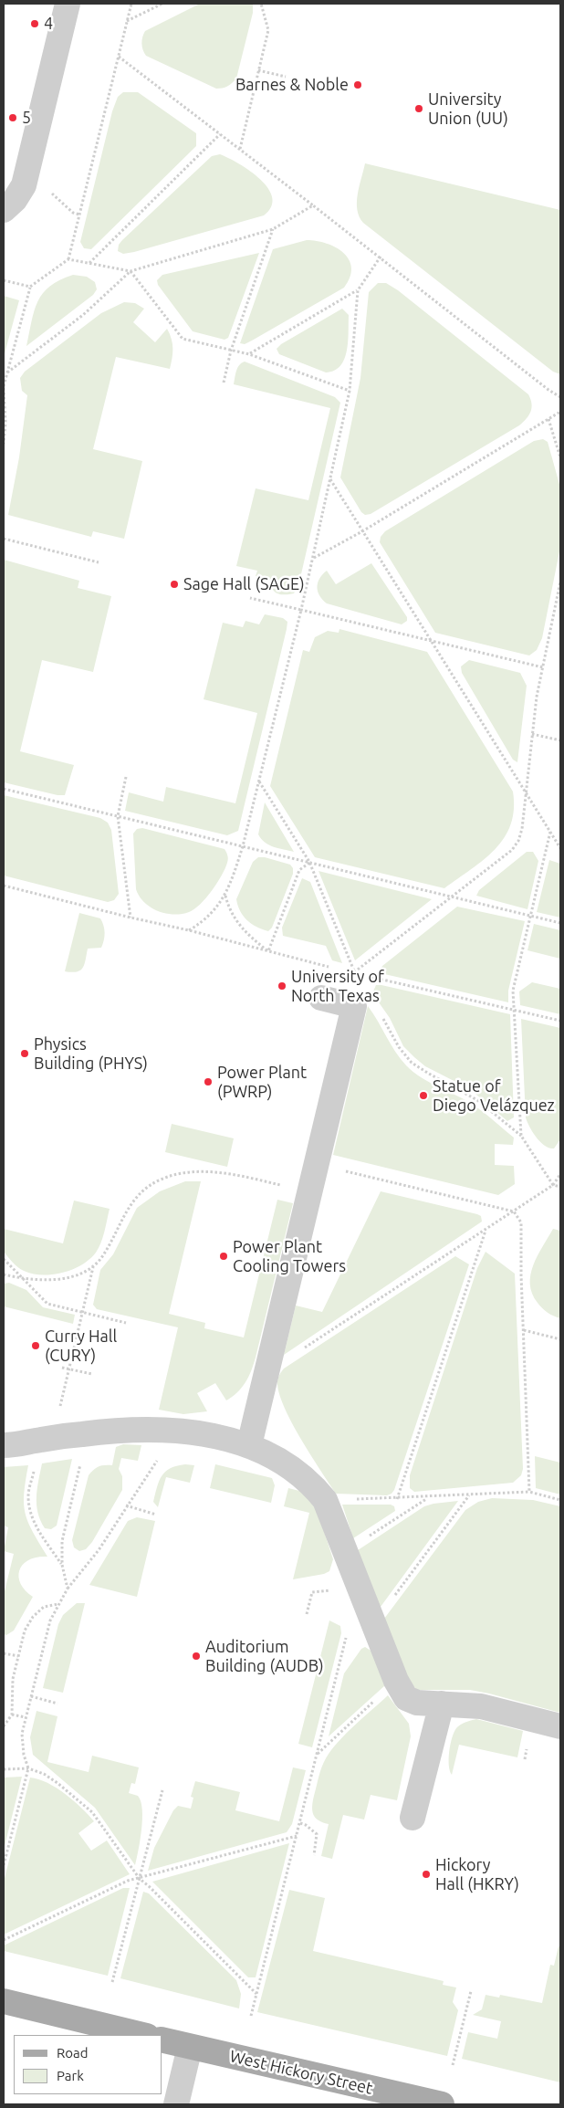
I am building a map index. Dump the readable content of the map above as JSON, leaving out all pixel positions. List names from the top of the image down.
{
  "streets": {
    "main road": ["West Hickory Street"]
  },
  "places": [
    "4",
    "Barnes & Noble",
    "University Union (UU)",
    "5",
    "Sage Hall (SAGE)",
    "University of North Texas",
    "Physics Building (PHYS)",
    "Power Plant (PWRP)",
    "Statue of Diego Velázquez",
    "Power Plant Cooling Towers",
    "Curry Hall (CURY)",
    "Auditorium Building (AUDB)",
    "Hickory Hall (HKRY)"
  ],
  "legend": ["Road", "Park"]
}
